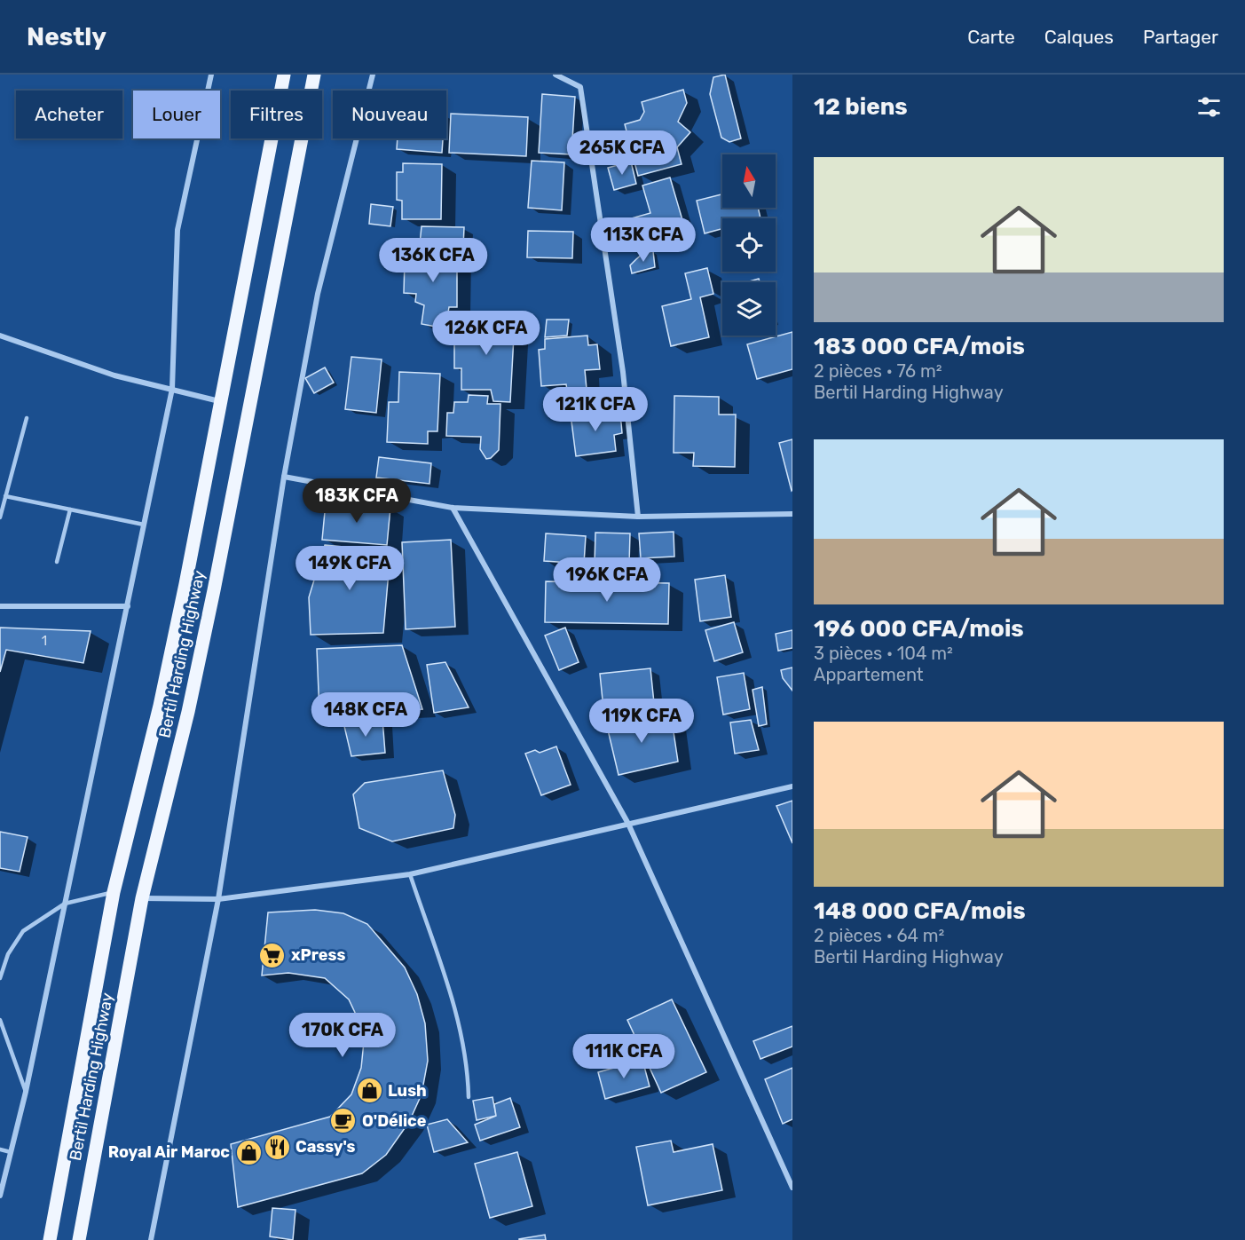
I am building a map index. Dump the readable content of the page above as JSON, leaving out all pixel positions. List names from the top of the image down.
{
  "streets": {
    "main road": ["Bertil Harding Highway"]
  },
  "places": {
    "supermarket": ["xPress"],
    "shop": ["Lush", "Royal Air Maroc"],
    "cafe": ["O'Délice"],
    "restaurant": ["Cassy's"]
  },
  "house_numbers": ["1"],
  "north": "top",
  "page": {
    "header": "Nestly",
    "nav": ["Carte", "Calques", "Partager"],
    "heading": "12 biens",
    "chip": [
      "Acheter",
      "Louer",
      "Filtres",
      "Nouveau"
    ],
    "price": [
      "265K CFA",
      "113K CFA",
      "136K CFA",
      "126K CFA",
      "121K CFA",
      "183K CFA",
      "149K CFA",
      "196K CFA",
      "148K CFA",
      "119K CFA",
      "170K CFA",
      "111K CFA"
    ],
    "list": [
      {
        "name": "183 000 CFA/mois",
        "note": "2 pièces · 76 m² · Bertil Harding Highway"
      },
      {
        "name": "196 000 CFA/mois",
        "note": "3 pièces · 104 m² · Appartement"
      },
      {
        "name": "148 000 CFA/mois",
        "note": "2 pièces · 64 m² · Bertil Harding Highway"
      }
    ]
  }
}
